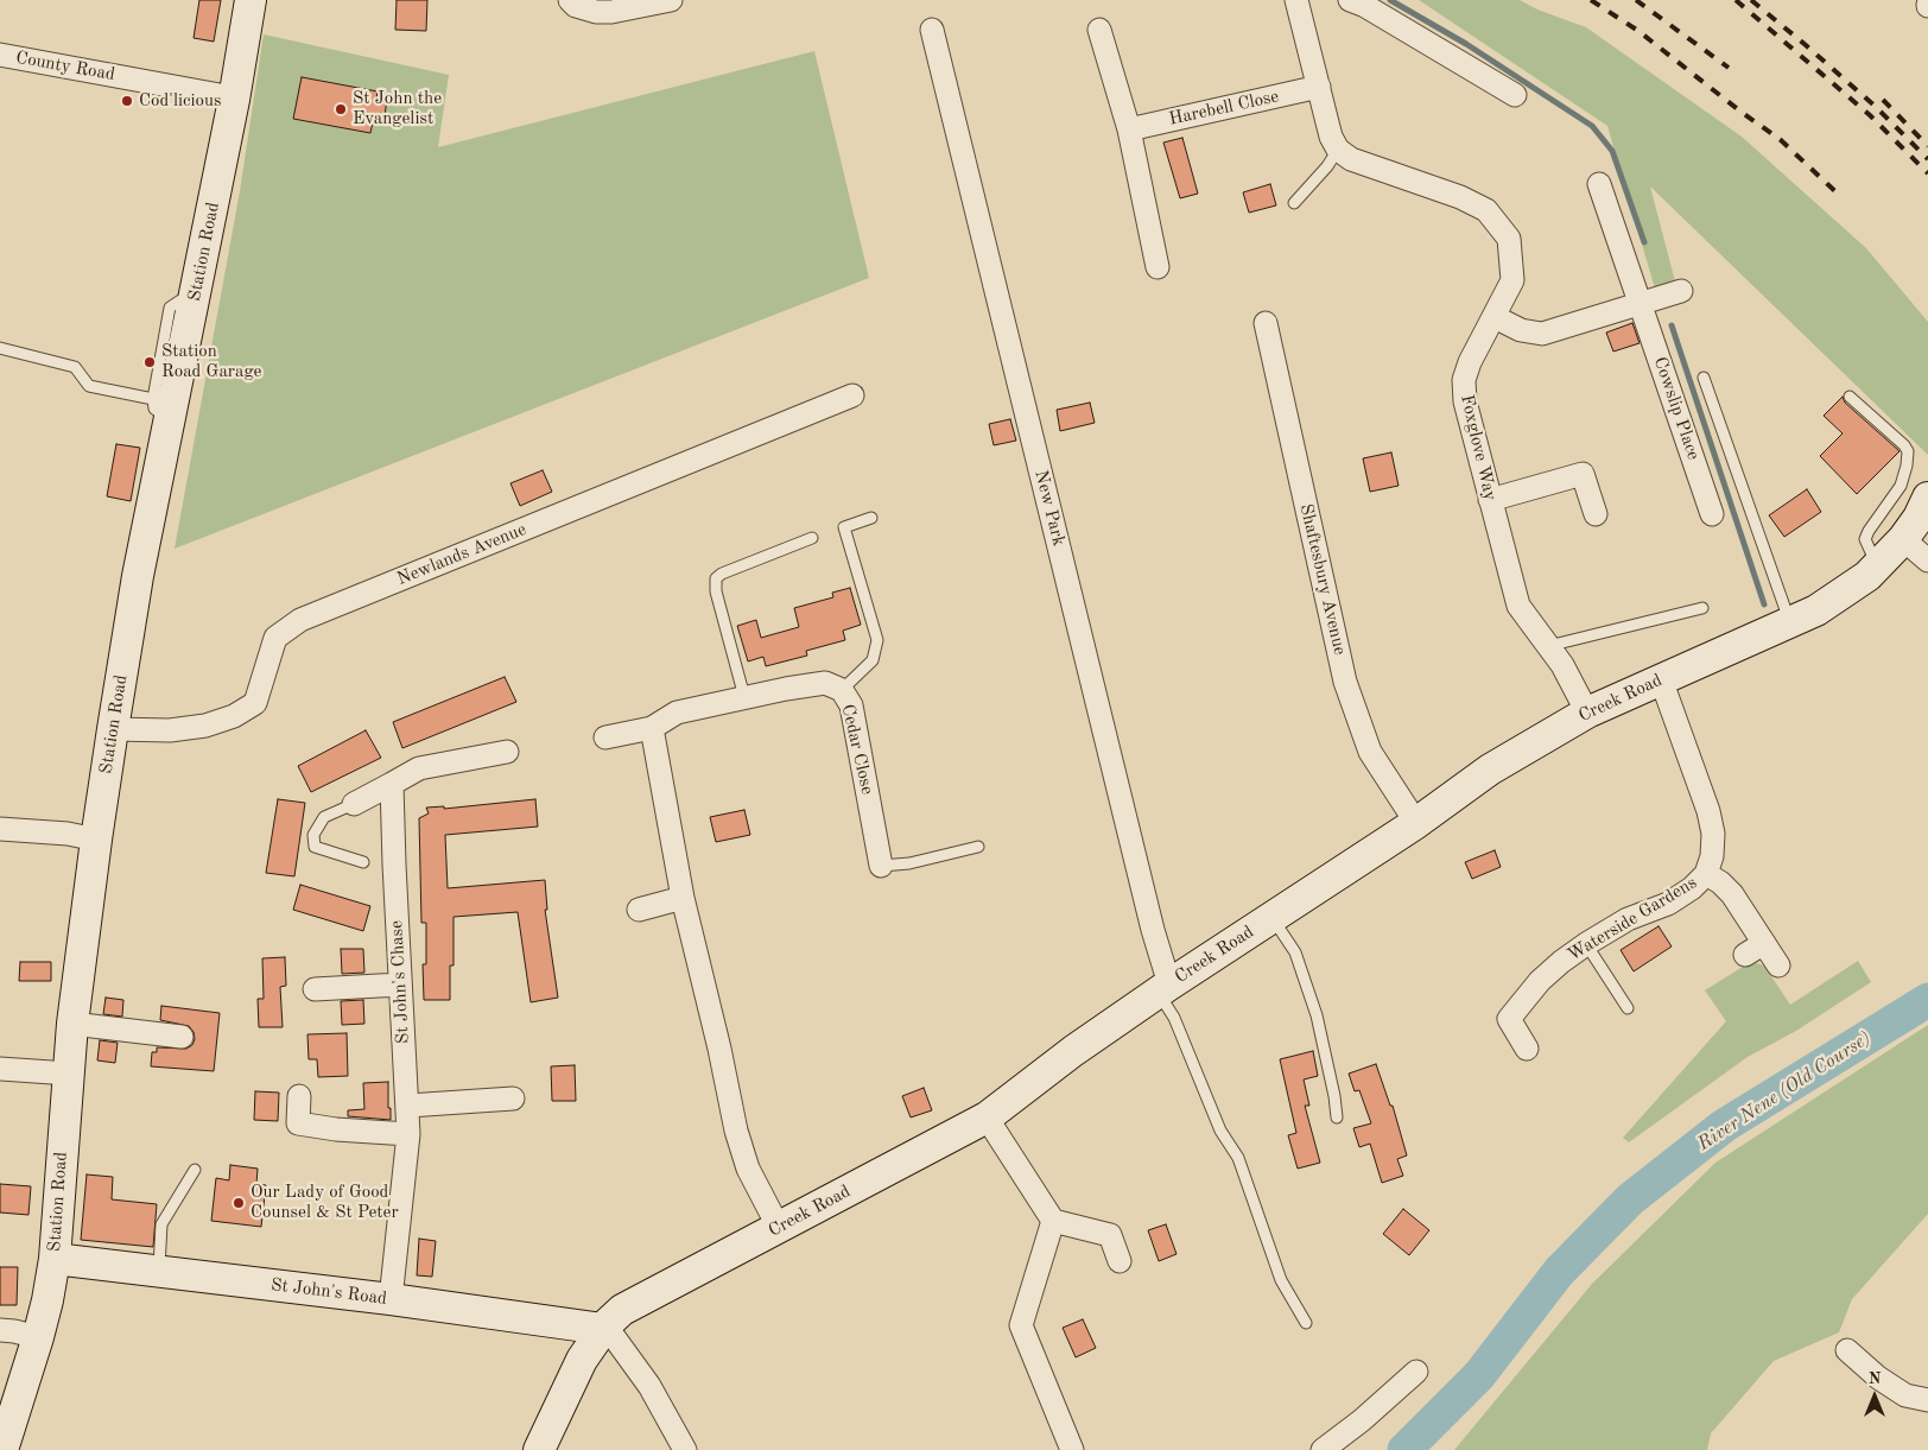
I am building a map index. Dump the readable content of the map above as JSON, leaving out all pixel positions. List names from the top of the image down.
{
  "streets": {
    "street": [
      "County Road",
      "Harebell Close",
      "Station Road",
      "Cowslip Place",
      "Foxglove Way",
      "New Park",
      "Newlands Avenue",
      "Shaftesbury Avenue",
      "Creek Road",
      "Cedar Close",
      "Waterside Gardens",
      "St John's Chase",
      "St John's Road"
    ]
  },
  "crossings": [
    ["County Road", "Station Road"],
    ["Station Road", "Newlands Avenue"],
    ["Station Road", "St John's Road"],
    ["Foxglove Way", "Creek Road"],
    ["New Park", "Creek Road"],
    ["Shaftesbury Avenue", "Creek Road"],
    ["Creek Road", "Waterside Gardens"],
    ["Creek Road", "St John's Road"],
    ["St John's Chase", "St John's Road"]
  ],
  "water": ["River Nene (Old Course)"],
  "places": [
    "Cod'licious",
    "St John the Evangelist",
    "Station Road Garage",
    "Our Lady of Good Counsel & St Peter"
  ],
  "north": "top"
}
